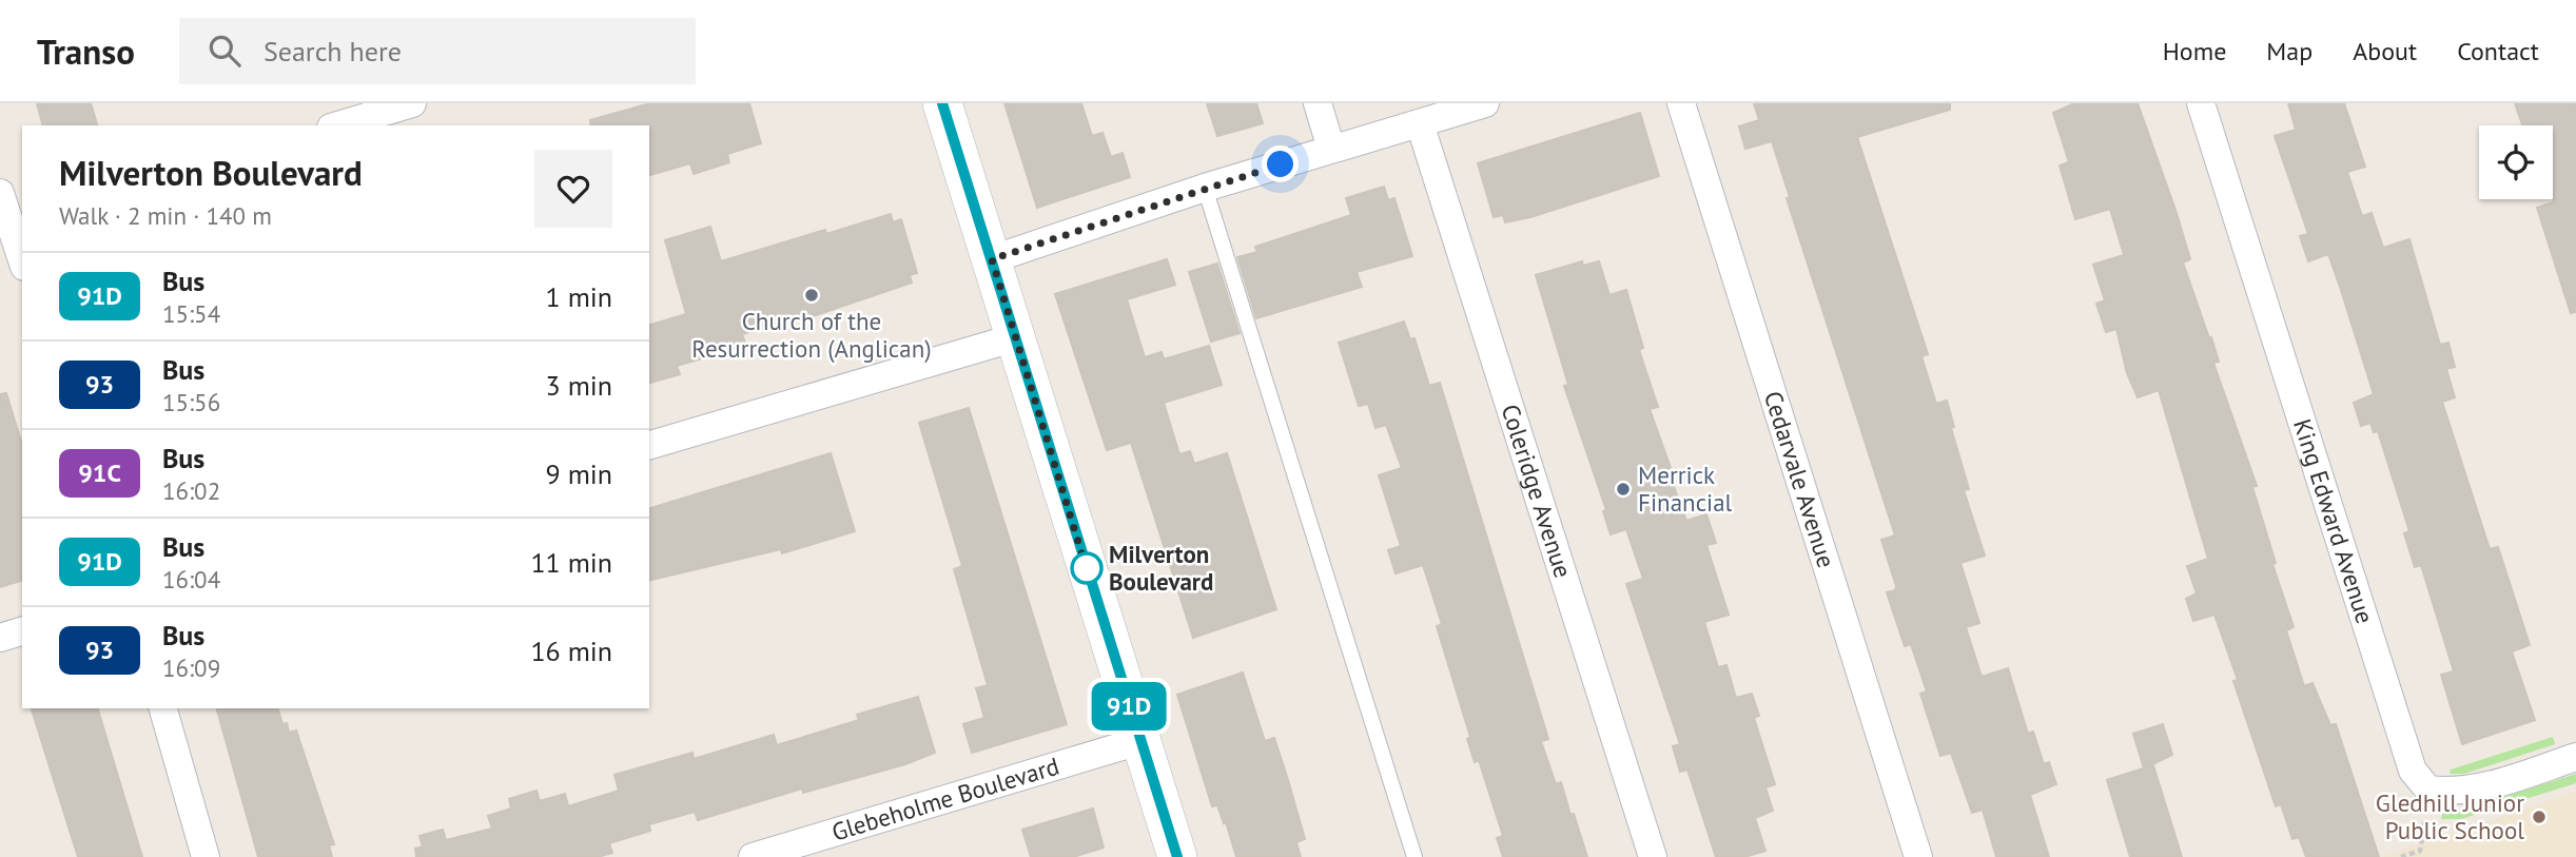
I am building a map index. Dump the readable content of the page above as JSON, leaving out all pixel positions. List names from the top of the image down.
{
  "streets": {
    "street": [
      "Cedarvale Avenue",
      "Coleridge Avenue",
      "King Edward Avenue",
      "Glebeholme Boulevard"
    ]
  },
  "places": [
    "Church of the Resurrection (Anglican)",
    "Merrick Financial",
    "Milverton Boulevard",
    "Gledhill Junior Public School"
  ],
  "lines": ["bus line 91D"],
  "page": {
    "header": "Transo",
    "search": "Search here",
    "nav": [
      "Home",
      "Map",
      "About",
      "Contact"
    ],
    "on_map": "91D",
    "heading": ["Milverton Boulevard", "Walk · 2 min · 140 m"],
    "list": [
      {
        "mark": "91D",
        "name": "Bus",
        "note": "15:54",
        "value": "1 min"
      },
      {
        "mark": "93",
        "name": "Bus",
        "note": "15:56",
        "value": "3 min"
      },
      {
        "mark": "91C",
        "name": "Bus",
        "note": "16:02",
        "value": "9 min"
      },
      {
        "mark": "91D",
        "name": "Bus",
        "note": "16:04",
        "value": "11 min"
      },
      {
        "mark": "93",
        "name": "Bus",
        "note": "16:09",
        "value": "16 min"
      }
    ]
  }
}
